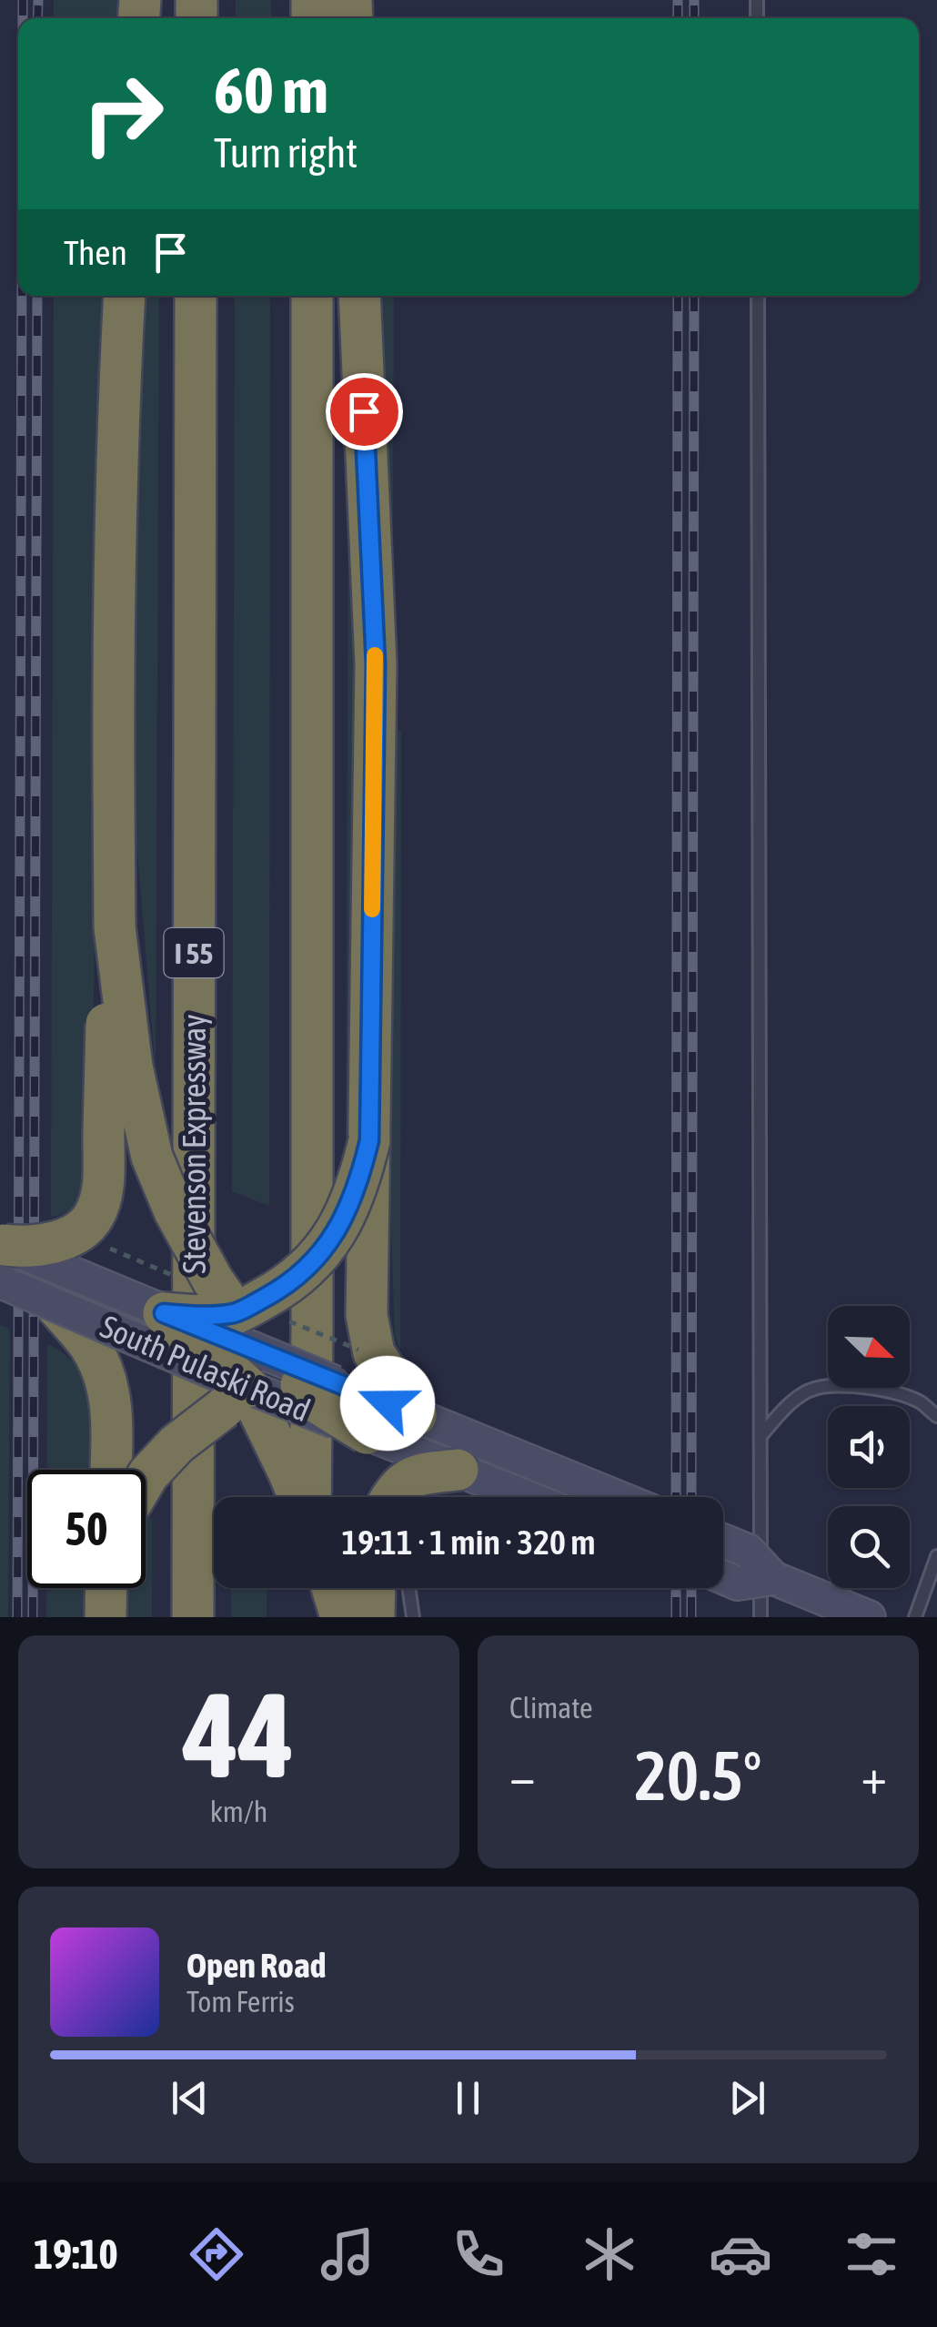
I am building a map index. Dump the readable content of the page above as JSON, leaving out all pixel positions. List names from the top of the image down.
{
  "streets": {
    "highway": ["I 55", "Stevenson Expressway"],
    "main road": ["South Pulaski Road"]
  },
  "north": "bottom right",
  "page": {
    "turn": ["60 m", "Turn right"],
    "then": "Then",
    "limit": "50",
    "trip": "19:11 · 1 min · 320 m",
    "tile": [
      ["44", "km/h"],
      "Climate"
    ],
    "heat": ["−", "20.5°", "+"],
    "song": ["Open Road", "Tom Ferris"],
    "tabs": "19:10"
  }
}
